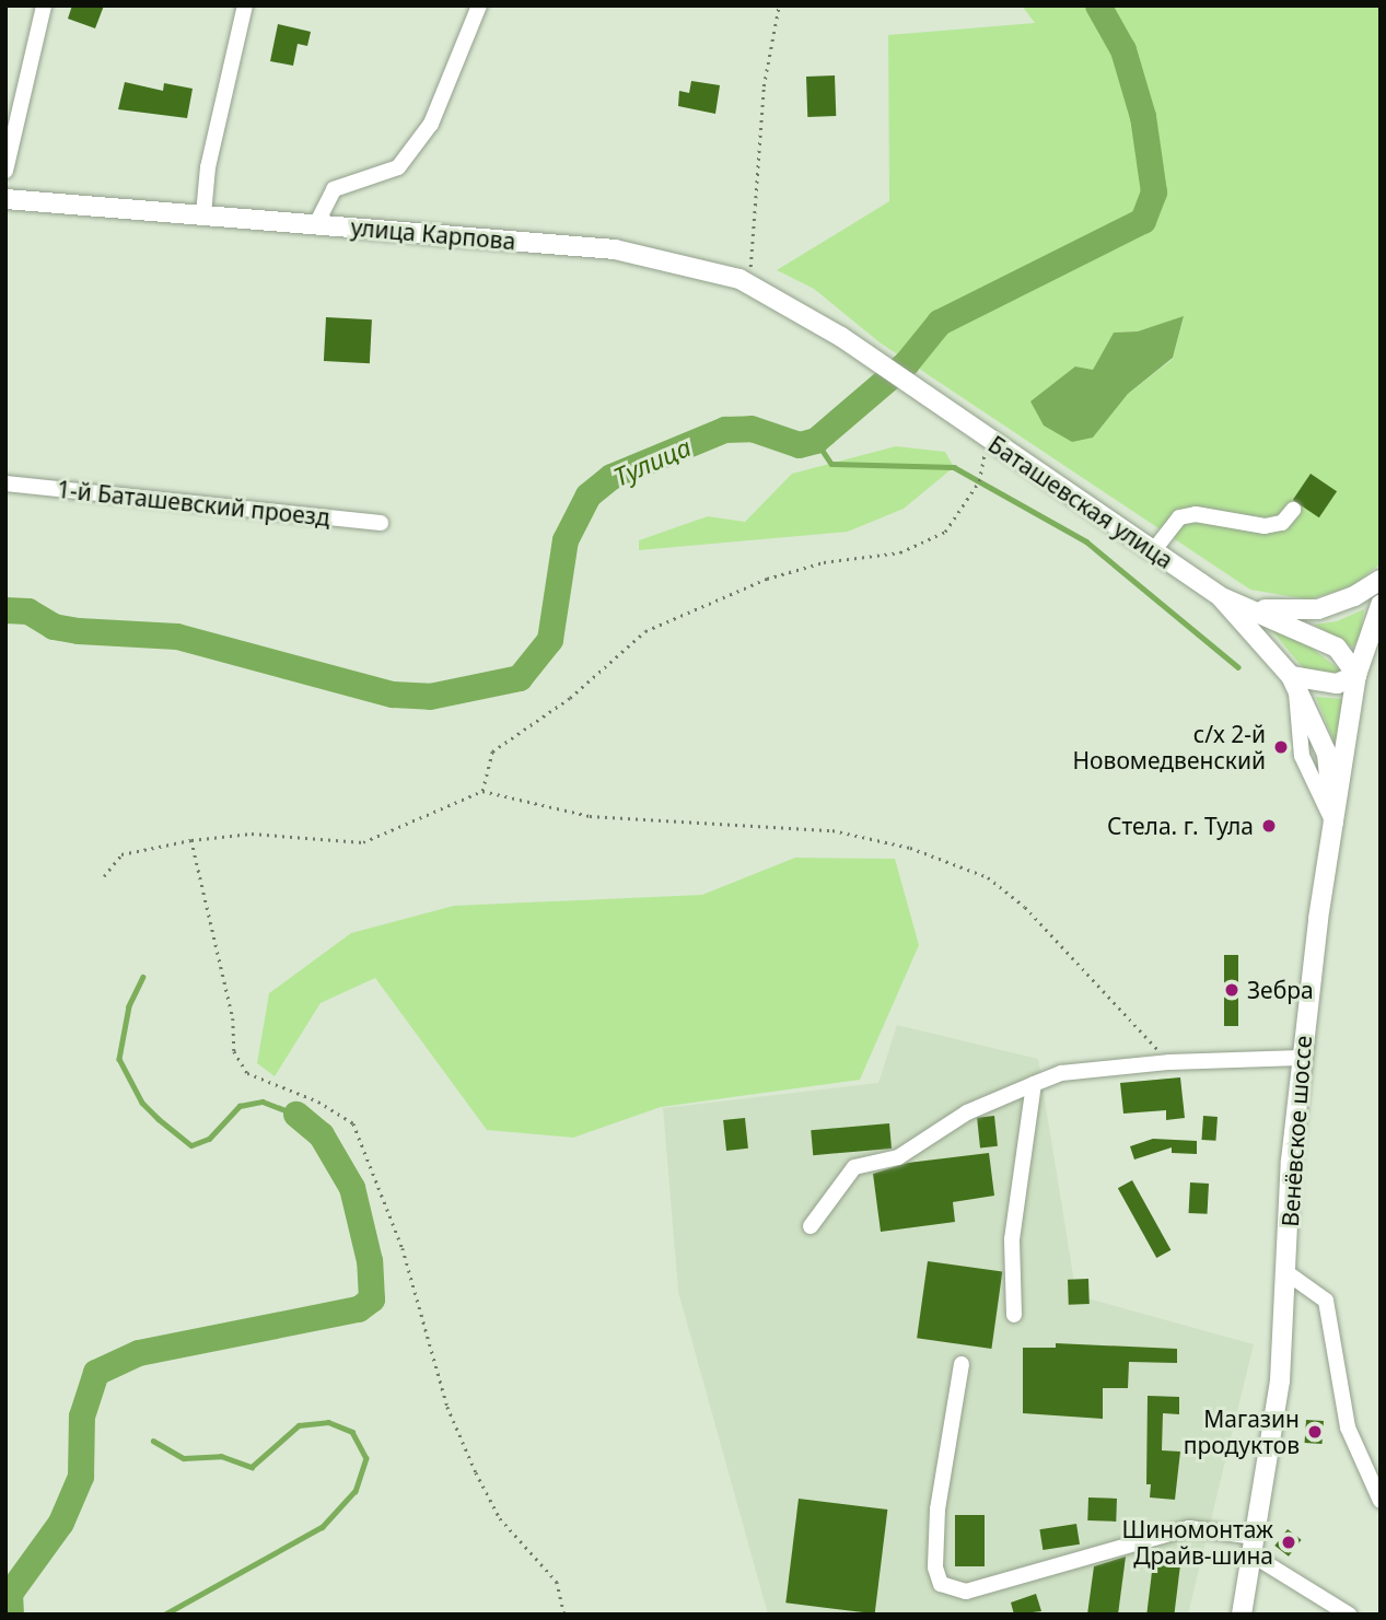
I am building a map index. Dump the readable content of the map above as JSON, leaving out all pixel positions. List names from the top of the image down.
{
  "streets": {
    "main road": ["улица Карпова", "Баташевская улица", "Венёвское шоссе"],
    "street": ["1-й Баташевский проезд"]
  },
  "crossings": [
    ["улица Карпова", "Баташевская улица"]
  ],
  "water": ["Тулица"],
  "places": [
    "с/х 2-й Новомедвенский",
    "Стела. г. Тула",
    "Зебра",
    "Магазин продуктов",
    "Шиномонтаж Драйв-шина"
  ]
}
